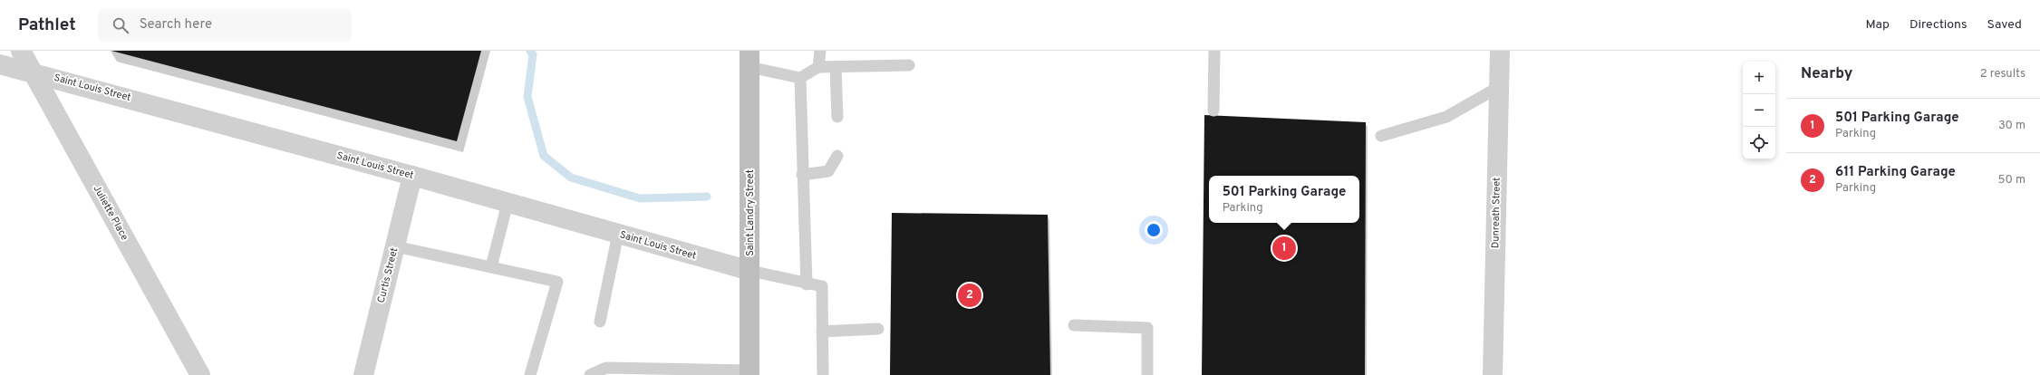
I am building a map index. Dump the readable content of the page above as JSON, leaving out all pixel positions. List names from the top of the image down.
{
  "streets": {
    "street": [
      "Saint Louis Street",
      "Juliette Place",
      "Saint Landry Street",
      "Dunreath Street",
      "Curtis Street"
    ]
  },
  "crossings": [
    ["Saint Louis Street", "Juliette Place"],
    ["Saint Louis Street", "Saint Landry Street"],
    ["Saint Louis Street", "Curtis Street"]
  ],
  "page": {
    "header": "Pathlet",
    "search": "Search here",
    "nav": ["Map", "Directions", "Saved"],
    "heading": ["Nearby", "2 results"],
    "map_buttons": ["+", "−"],
    "list": [
      {
        "mark": "1",
        "name": "501 Parking Garage",
        "note": "Parking",
        "value": "30 m"
      },
      {
        "mark": "2",
        "name": "611 Parking Garage",
        "note": "Parking",
        "value": "50 m"
      }
    ],
    "popup": ["501 Parking Garage", "Parking"],
    "pins": ["1", "2"]
  }
}
